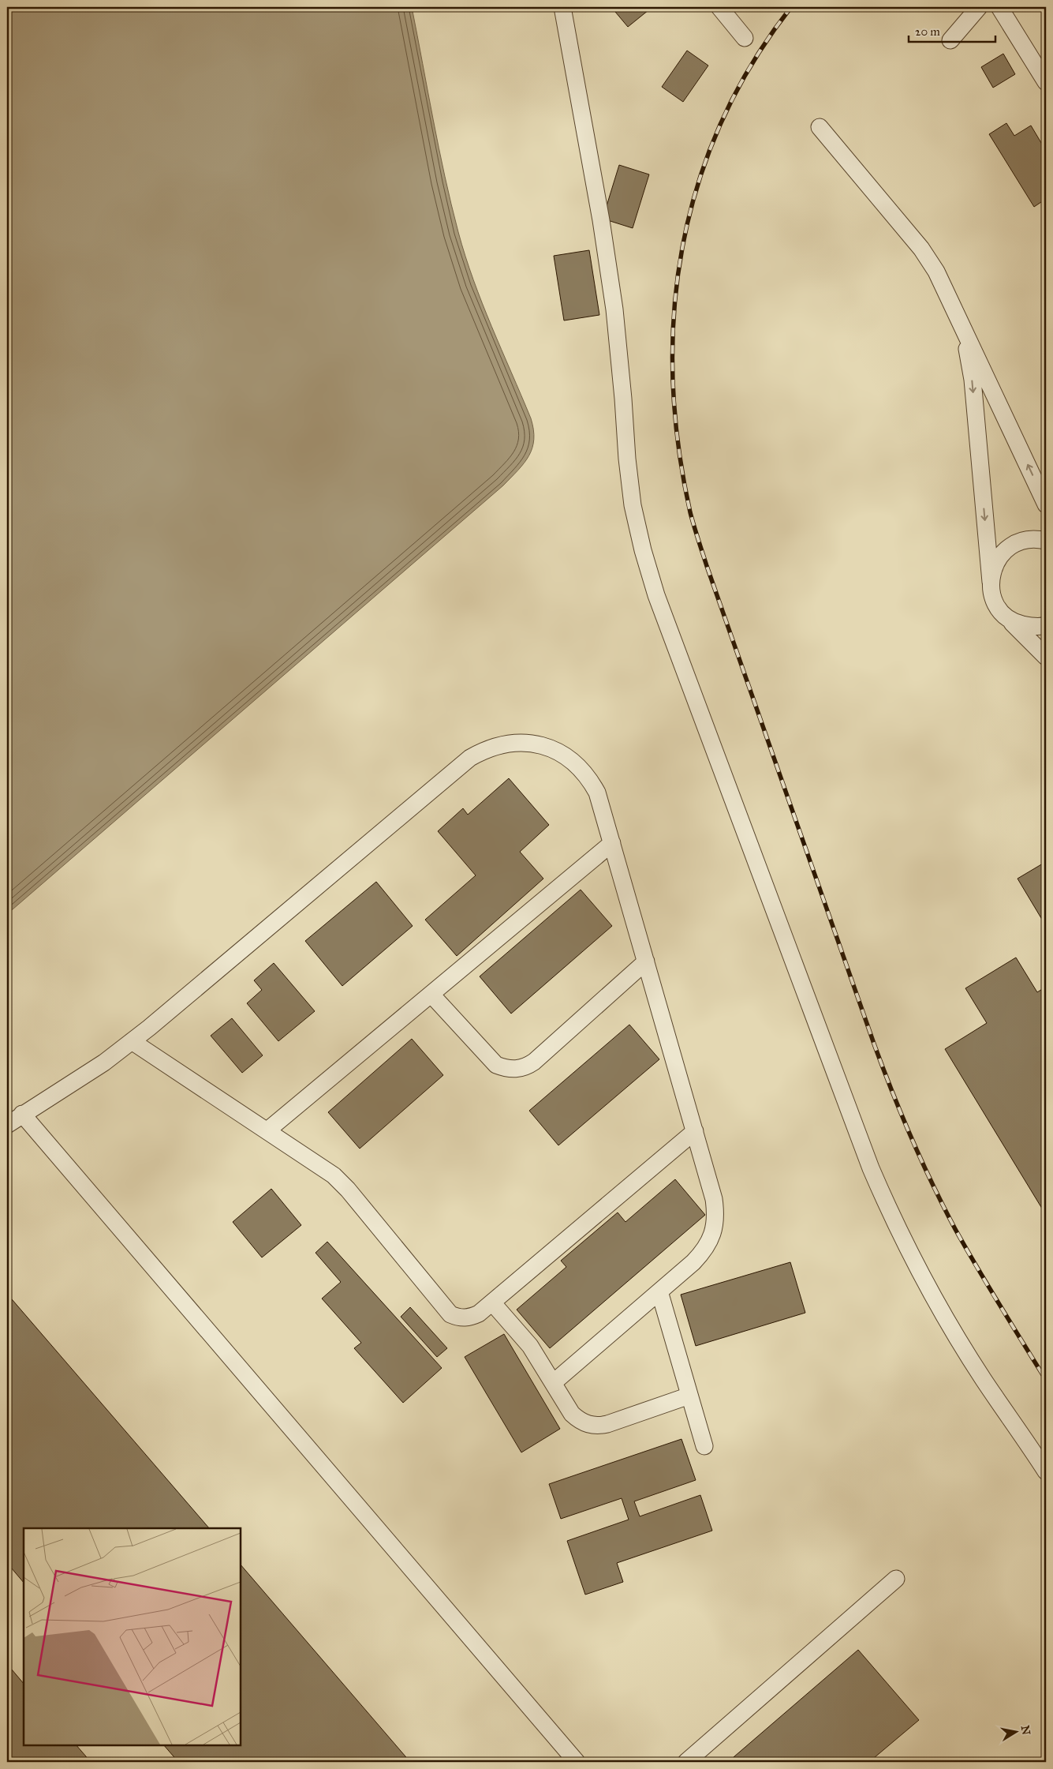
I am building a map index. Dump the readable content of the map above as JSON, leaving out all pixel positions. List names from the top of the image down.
{
  "scale_bar": "20 m",
  "north": "right"
}
